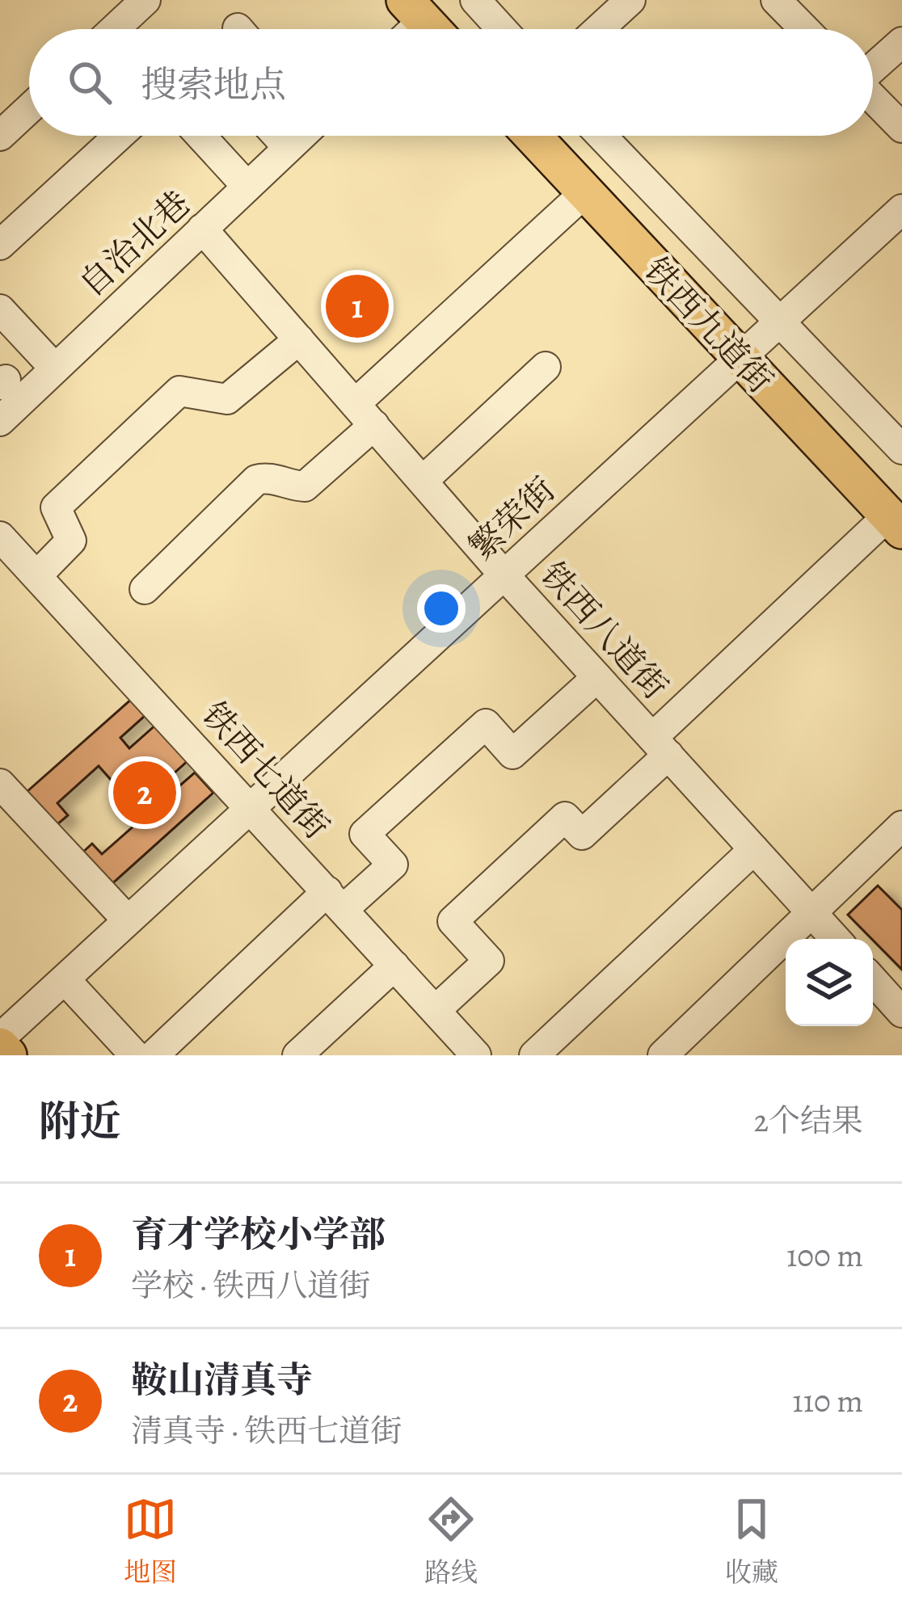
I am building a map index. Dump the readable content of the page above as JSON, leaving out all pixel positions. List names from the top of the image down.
{
  "streets": {
    "main road": ["铁西九道街"],
    "street": [
      "自治北巷",
      "繁荣街",
      "铁西八道街",
      "铁西七道街"
    ]
  },
  "crossings": [
    ["自治北巷", "铁西八道街"],
    ["铁西九道街", "繁荣街"],
    ["繁荣街", "铁西八道街"],
    ["繁荣街", "铁西七道街"]
  ],
  "page": {
    "search": "搜索地点",
    "pins": ["1", "2"],
    "heading": ["附近", "2个结果"],
    "list": [
      {
        "mark": "1",
        "name": "育才学校小学部",
        "note": "学校 · 铁西八道街",
        "value": "100 m"
      },
      {
        "mark": "2",
        "name": "鞍山清真寺",
        "note": "清真寺 · 铁西七道街",
        "value": "110 m"
      }
    ],
    "nav": ["地图", "路线", "收藏"]
  }
}
